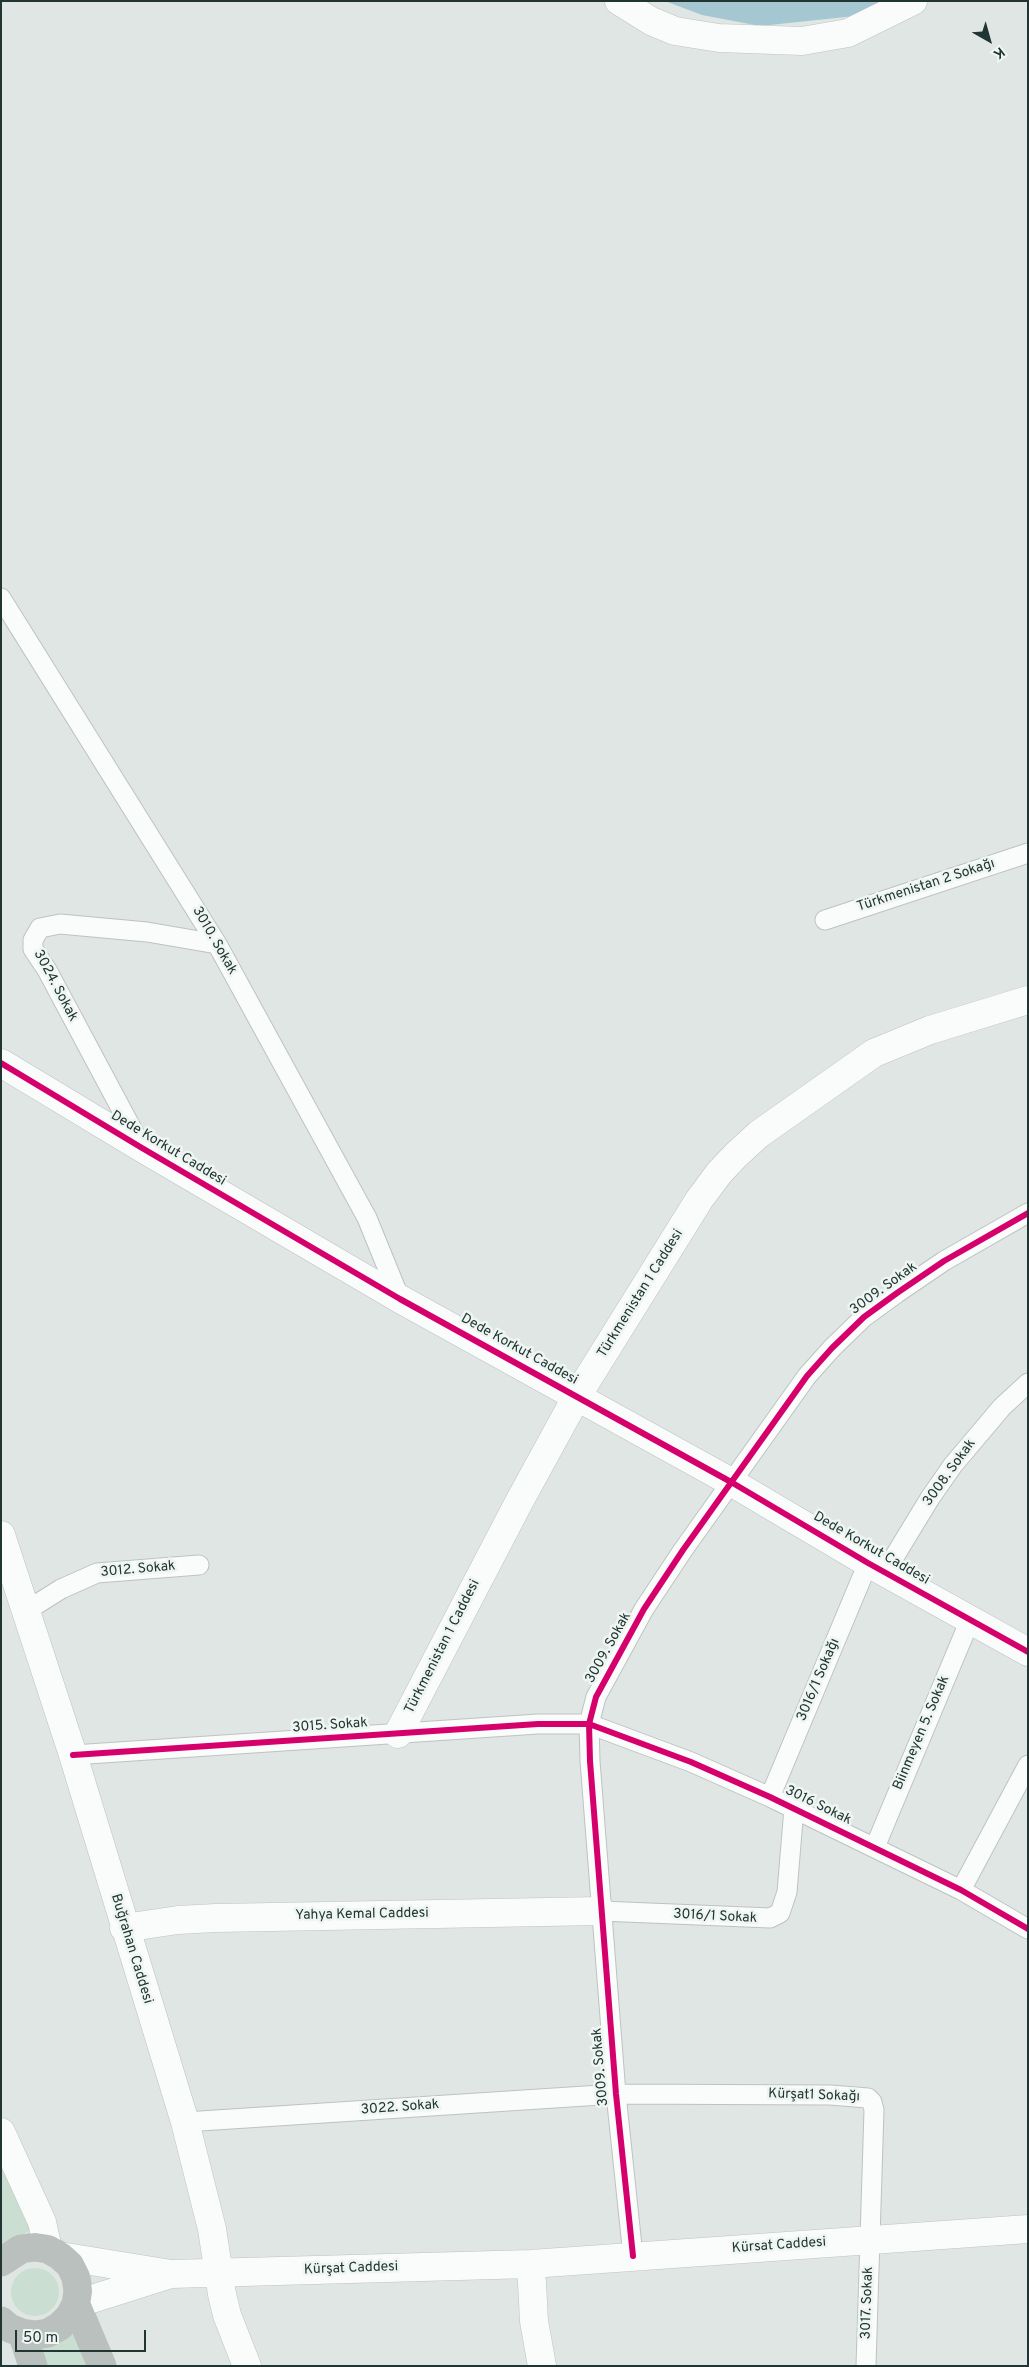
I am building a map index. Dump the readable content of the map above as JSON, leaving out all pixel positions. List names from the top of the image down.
{
  "streets": {
    "street": [
      "Türkmenistan 2 Sokağı",
      "3010. Sokak",
      "3024. Sokak",
      "Dede Korkut Caddesi",
      "3009. Sokak",
      "Türkmenistan 1 Caddesi",
      "3008. Sokak",
      "3012. Sokak",
      "3016/1 Sokağı",
      "3015. Sokak",
      "Biinmeyen 5. Sokak",
      "3016 Sokak",
      "Yahya Kemal Caddesi",
      "3016/1 Sokak",
      "Buğrahan Caddesi",
      "Kürşat1 Sokağı",
      "3022. Sokak",
      "Kürsat Caddesi",
      "Kürşat Caddesi",
      "3017. Sokak"
    ]
  },
  "crossings": [
    ["3010. Sokak", "3024. Sokak"],
    ["3010. Sokak", "Dede Korkut Caddesi"],
    ["3024. Sokak", "Dede Korkut Caddesi"],
    ["Dede Korkut Caddesi", "3009. Sokak"],
    ["Dede Korkut Caddesi", "Türkmenistan 1 Caddesi"],
    ["Dede Korkut Caddesi", "3008. Sokak"],
    ["Dede Korkut Caddesi", "3016/1 Sokağı"],
    ["Dede Korkut Caddesi", "Biinmeyen 5. Sokak"],
    ["3009. Sokak", "3015. Sokak"],
    ["3009. Sokak", "3016 Sokak"],
    ["3009. Sokak", "Yahya Kemal Caddesi"],
    ["3009. Sokak", "3016/1 Sokak"],
    ["3009. Sokak", "Kürşat1 Sokağı"],
    ["3009. Sokak", "3022. Sokak"],
    ["3009. Sokak", "Kürsat Caddesi"],
    ["Türkmenistan 1 Caddesi", "3015. Sokak"],
    ["3008. Sokak", "3016/1 Sokağı"],
    ["3012. Sokak", "Buğrahan Caddesi"],
    ["3016/1 Sokağı", "3016 Sokak"],
    ["3015. Sokak", "3016 Sokak"],
    ["3015. Sokak", "Buğrahan Caddesi"],
    ["Biinmeyen 5. Sokak", "3016 Sokak"],
    ["3016 Sokak", "3016/1 Sokak"],
    ["Yahya Kemal Caddesi", "3016/1 Sokak"],
    ["Yahya Kemal Caddesi", "Buğrahan Caddesi"],
    ["Buğrahan Caddesi", "3022. Sokak"],
    ["Buğrahan Caddesi", "Kürşat Caddesi"],
    ["Kürşat1 Sokağı", "3022. Sokak"],
    ["Kürşat1 Sokağı", "Kürsat Caddesi"],
    ["Kürşat1 Sokağı", "3017. Sokak"],
    ["Kürsat Caddesi", "Kürşat Caddesi"],
    ["Kürsat Caddesi", "3017. Sokak"]
  ],
  "scale_bar": "50 m",
  "north": "bottom right"
}
